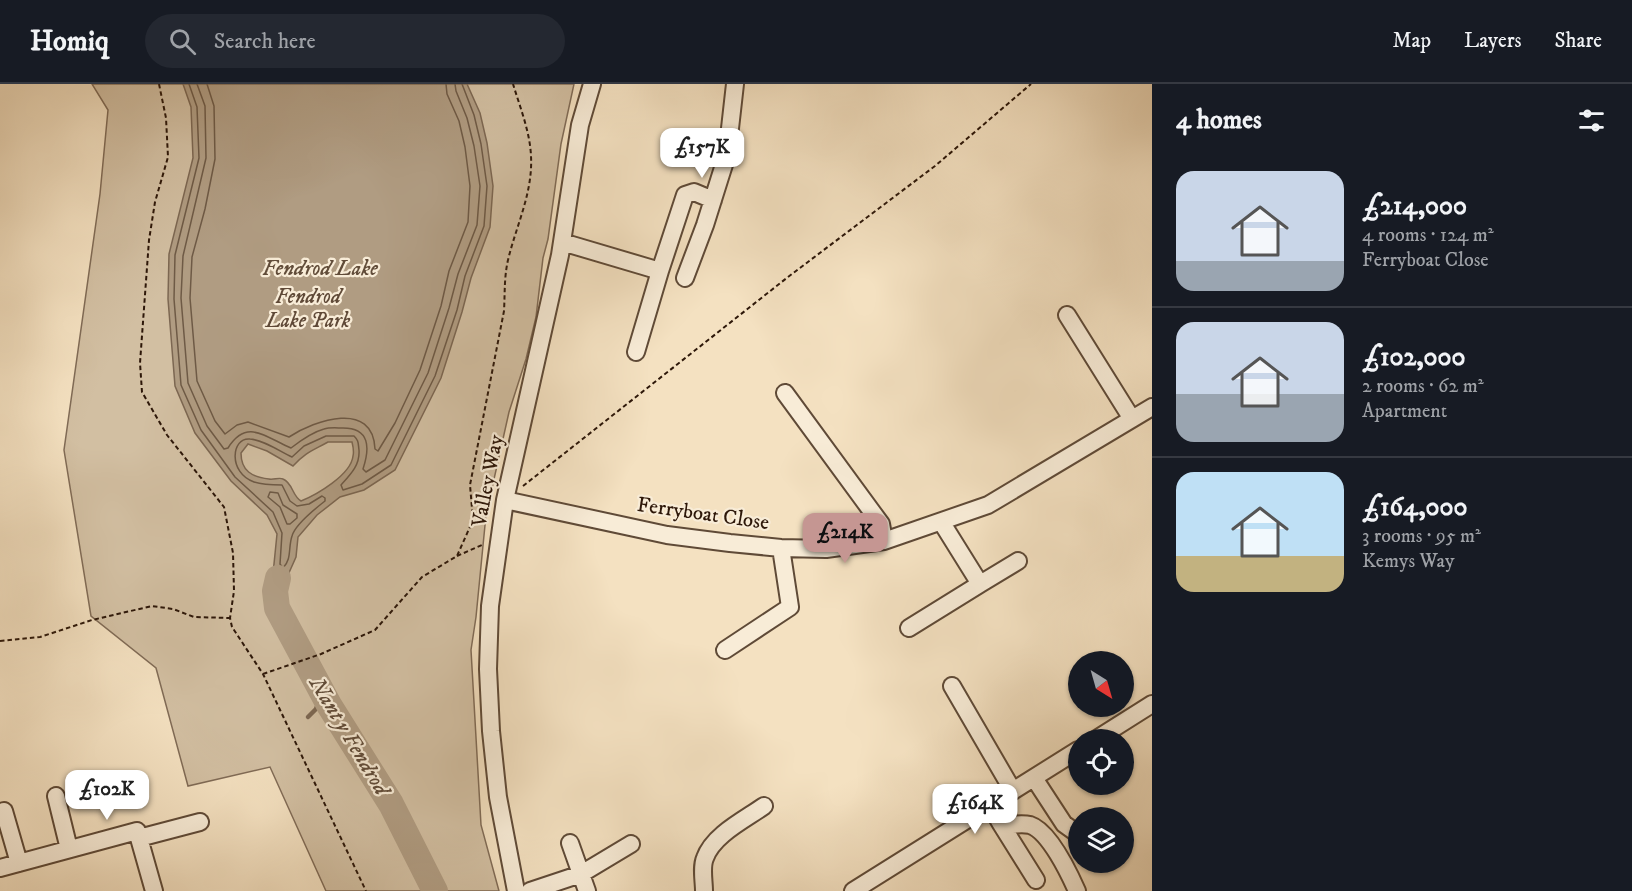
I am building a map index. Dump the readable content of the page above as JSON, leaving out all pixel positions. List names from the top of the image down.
{
  "streets": {
    "street": ["Valley Way", "Ferryboat Close"]
  },
  "crossings": [
    ["Valley Way", "Ferryboat Close"]
  ],
  "water": ["Fendrod Lake", "Nant y Fendrod"],
  "parks": ["Fendrod Lake Park"],
  "north": "bottom right",
  "page": {
    "header": "Homiq",
    "search": "Search here",
    "nav": ["Map", "Layers", "Share"],
    "heading": "4 homes",
    "price": [
      "£157K",
      "£214K",
      "£102K",
      "£164K"
    ],
    "list": [
      {
        "name": "£214,000",
        "note": "4 rooms · 124 m² · Ferryboat Close"
      },
      {
        "name": "£102,000",
        "note": "2 rooms · 62 m² · Apartment"
      },
      {
        "name": "£164,000",
        "note": "3 rooms · 95 m² · Kemys Way"
      }
    ]
  }
}
